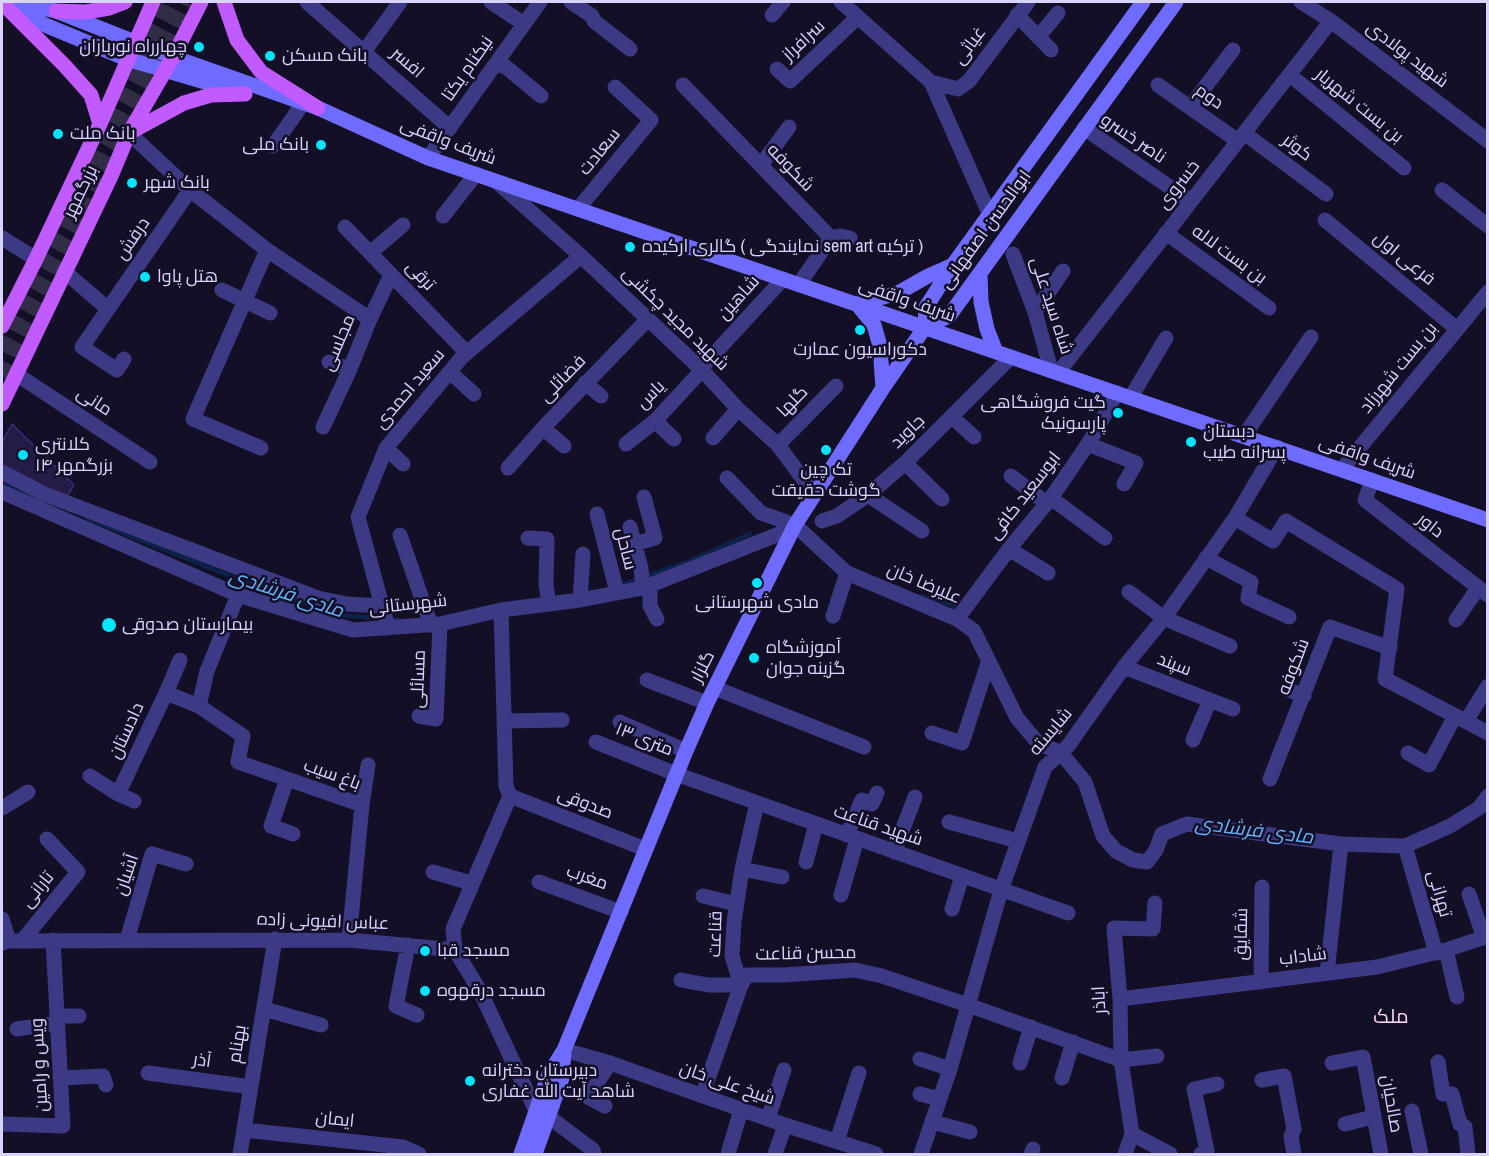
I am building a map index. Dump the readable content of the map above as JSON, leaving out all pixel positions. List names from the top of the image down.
{
  "streets": {
    "main road": [
      "شریف واقفی",
      "بزرگمهر",
      "ابوالحسن اصفهانی",
      "گلزار"
    ],
    "street": [
      "سرافراز",
      "غیاثی",
      "شهید پولادی",
      "افسر",
      "نیکنام یکتا",
      "دوم",
      "بن بست شهریار",
      "ناصر خسرو",
      "کوثر",
      "سعادت",
      "شکوفه",
      "خسروی",
      "درفش",
      "بن بست لاله",
      "فرعی اول",
      "ترقی",
      "شاهین",
      "شاه سید علی",
      "شهید مجید چکشی",
      "مجلسی",
      "بن بست شهرزاد",
      "فضائلی",
      "سعید احمدی",
      "یاس",
      "مانی",
      "گلها",
      "جاوید",
      "ابوسعید کافی",
      "داور",
      "ساحل",
      "علیرضا خان",
      "شهرستانی",
      "سپند",
      "مسائلی",
      "دادستان",
      "شایسته",
      "۱۳ متری",
      "باغ سیب",
      "صدوقی",
      "شهید قناعت",
      "آشیان",
      "مغرب",
      "تارانی",
      "تهرانی",
      "عباس افیونی زاده",
      "قناعت",
      "شقایق",
      "محسن قناعت",
      "شاداب",
      "اباذر",
      "بهنام",
      "آذر",
      "ویس و رامین",
      "شیخ علی خان",
      "صالحیان",
      "ایمان"
    ]
  },
  "crossings": [
    ["شهید پولادی", "خسروی"],
    ["افسر", "نیکنام یکتا"],
    ["نیکنام یکتا", "شریف واقفی"],
    ["دوم", "کوثر"],
    ["دوم", "خسروی"],
    ["بن بست شهریار", "خسروی"],
    ["ناصر خسرو", "خسروی"],
    ["ناصر خسرو", "ابوالحسن اصفهانی"],
    ["شریف واقفی", "سعادت"],
    ["شریف واقفی", "خسروی"],
    ["شریف واقفی", "بزرگمهر"],
    ["شریف واقفی", "ابوالحسن اصفهانی"],
    ["شریف واقفی", "شاهین"],
    ["شریف واقفی", "شاه سید علی"],
    ["شریف واقفی", "شهید مجید چکشی"],
    ["شریف واقفی", "بن بست شهرزاد"],
    ["شریف واقفی", "جاوید"],
    ["شریف واقفی", "ابوسعید کافی"],
    ["شریف واقفی", "داور"],
    ["شریف واقفی", "گلزار"],
    ["شریف واقفی", "شایسته"],
    ["کوثر", "خسروی"],
    ["خسروی", "بن بست لاله"],
    ["خسروی", "شاه سید علی"],
    ["بزرگمهر", "مانی"],
    ["ابوالحسن اصفهانی", "گلزار"],
    ["فرعی اول", "بن بست شهرزاد"],
    ["ترقی", "مجلسی"],
    ["ترقی", "سعید احمدی"],
    ["شاهین", "شهید مجید چکشی"],
    ["شاهین", "یاس"],
    ["شهید مجید چکشی", "فضائلی"],
    ["شهید مجید چکشی", "سعید احمدی"],
    ["شهید مجید چکشی", "یاس"],
    ["شهید مجید چکشی", "گلها"],
    ["شهید مجید چکشی", "گلزار"],
    ["سعید احمدی", "شهرستانی"],
    ["ابوسعید کافی", "علیرضا خان"],
    ["ساحل", "شهرستانی"],
    ["علیرضا خان", "شهرستانی"],
    ["علیرضا خان", "گلزار"],
    ["علیرضا خان", "شایسته"],
    ["شهرستانی", "گلزار"],
    ["شهرستانی", "مسائلی"],
    ["سپند", "شایسته"],
    ["گلزار", "۱۳ متری"],
    ["گلزار", "صدوقی"],
    ["گلزار", "شهید قناعت"],
    ["گلزار", "مغرب"],
    ["گلزار", "شیخ علی خان"],
    ["دادستان", "باغ سیب"],
    ["شایسته", "شهید قناعت"],
    ["شایسته", "محسن قناعت"],
    ["۱۳ متری", "شهید قناعت"],
    ["باغ سیب", "عباس افیونی زاده"],
    ["شهید قناعت", "قناعت"],
    ["آشیان", "عباس افیونی زاده"],
    ["تارانی", "عباس افیونی زاده"],
    ["تهرانی", "شاداب"],
    ["عباس افیونی زاده", "بهنام"],
    ["عباس افیونی زاده", "ویس و رامین"],
    ["قناعت", "محسن قناعت"],
    ["شقایق", "شاداب"],
    ["شاداب", "اباذر"],
    ["بهنام", "آذر"],
    ["بهنام", "ایمان"]
  ],
  "districts": ["ملک"],
  "water": ["مادی فرشادی"],
  "places": [
    "چهارراه نورباران",
    "بانک مسکن",
    "بانک ملت",
    "بانک ملی",
    "بانک شهر",
    "گالری ارکیده ( نمایندگی sem art ترکیه )",
    "هتل پاوا",
    "دکوراسیون عمارت",
    "گیت فروشگاهی پارسونیک",
    "دبستان پسرانه طیب",
    "تک چین گوشت حقیقت",
    "کلانتری ۱۴ بزرگمهر",
    "مادی شهرستانی",
    "بیمارستان صدوقی",
    "آموزشگاه گزینه جوان",
    "مسجد قبا",
    "مسجد درقهوه",
    "دبیرستان دخترانه شاهد آیت الله غفاری"
  ]
}
